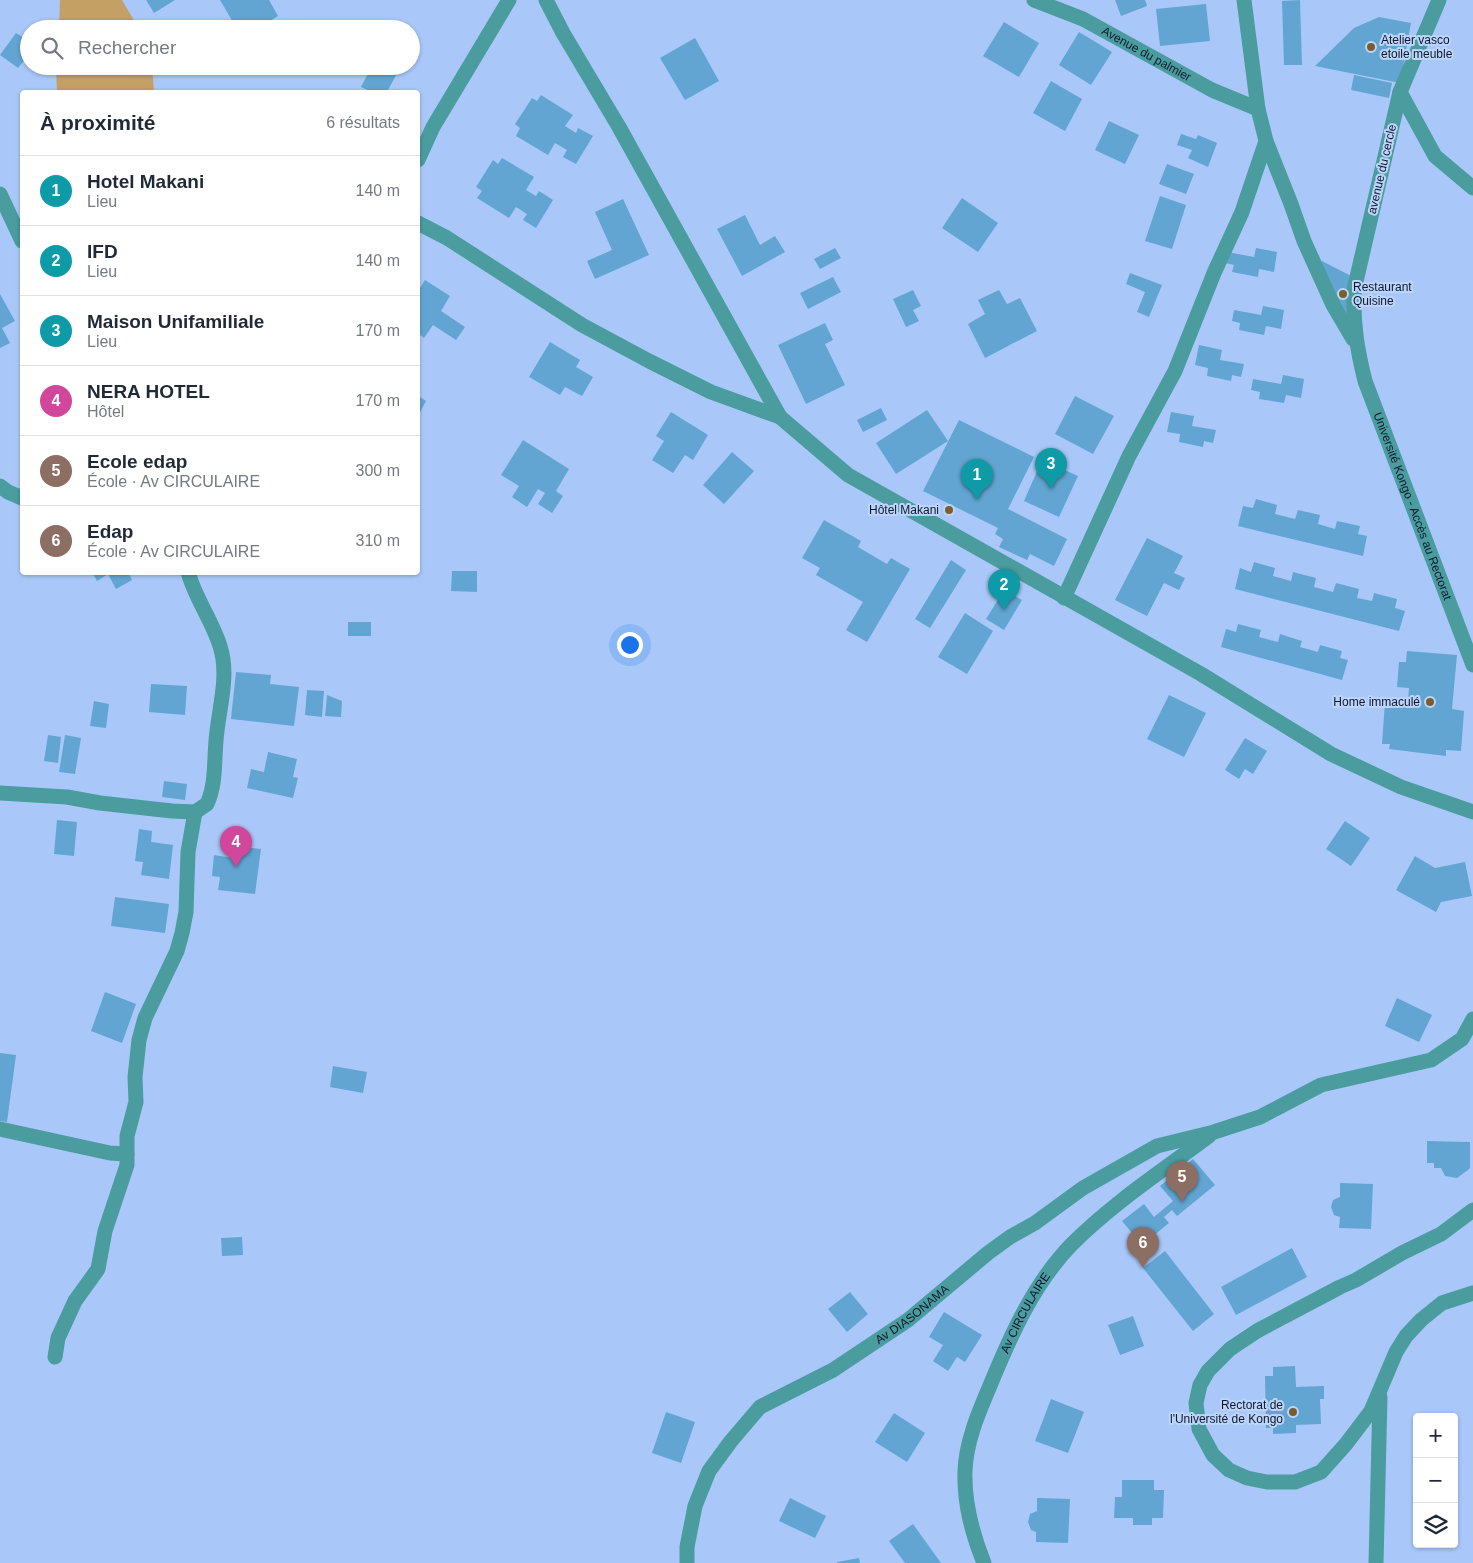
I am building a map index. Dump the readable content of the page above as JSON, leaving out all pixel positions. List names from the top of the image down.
{
  "streets": {
    "street": [
      "Avenue du palmier",
      "avenue du cercle",
      "Université Kongo - Accès au Rectorat",
      "Av DIASONAMA",
      "Av CIRCULAIRE"
    ]
  },
  "crossings": [
    ["avenue du cercle", "Université Kongo - Accès au Rectorat"],
    ["Av DIASONAMA", "Av CIRCULAIRE"]
  ],
  "places": [
    "Atelier vasco etoile meuble",
    "Restaurant Quisine",
    "Hôtel Makani",
    "Home immaculé",
    "Rectorat de l'Université de Kongo"
  ],
  "page": {
    "search": "Rechercher",
    "heading": ["À proximité", "6 résultats"],
    "list": [
      {
        "mark": "1",
        "name": "Hotel Makani",
        "note": "Lieu",
        "value": "140 m"
      },
      {
        "mark": "2",
        "name": "IFD",
        "note": "Lieu",
        "value": "140 m"
      },
      {
        "mark": "3",
        "name": "Maison Unifamiliale",
        "note": "Lieu",
        "value": "170 m"
      },
      {
        "mark": "4",
        "name": "NERA HOTEL",
        "note": "Hôtel",
        "value": "170 m"
      },
      {
        "mark": "5",
        "name": "Ecole edap",
        "note": "École · Av CIRCULAIRE",
        "value": "300 m"
      },
      {
        "mark": "6",
        "name": "Edap",
        "note": "École · Av CIRCULAIRE",
        "value": "310 m"
      }
    ],
    "pins": [
      "3",
      "1",
      "2",
      "4",
      "5",
      "6"
    ],
    "map_buttons": ["+", "−"]
  }
}
